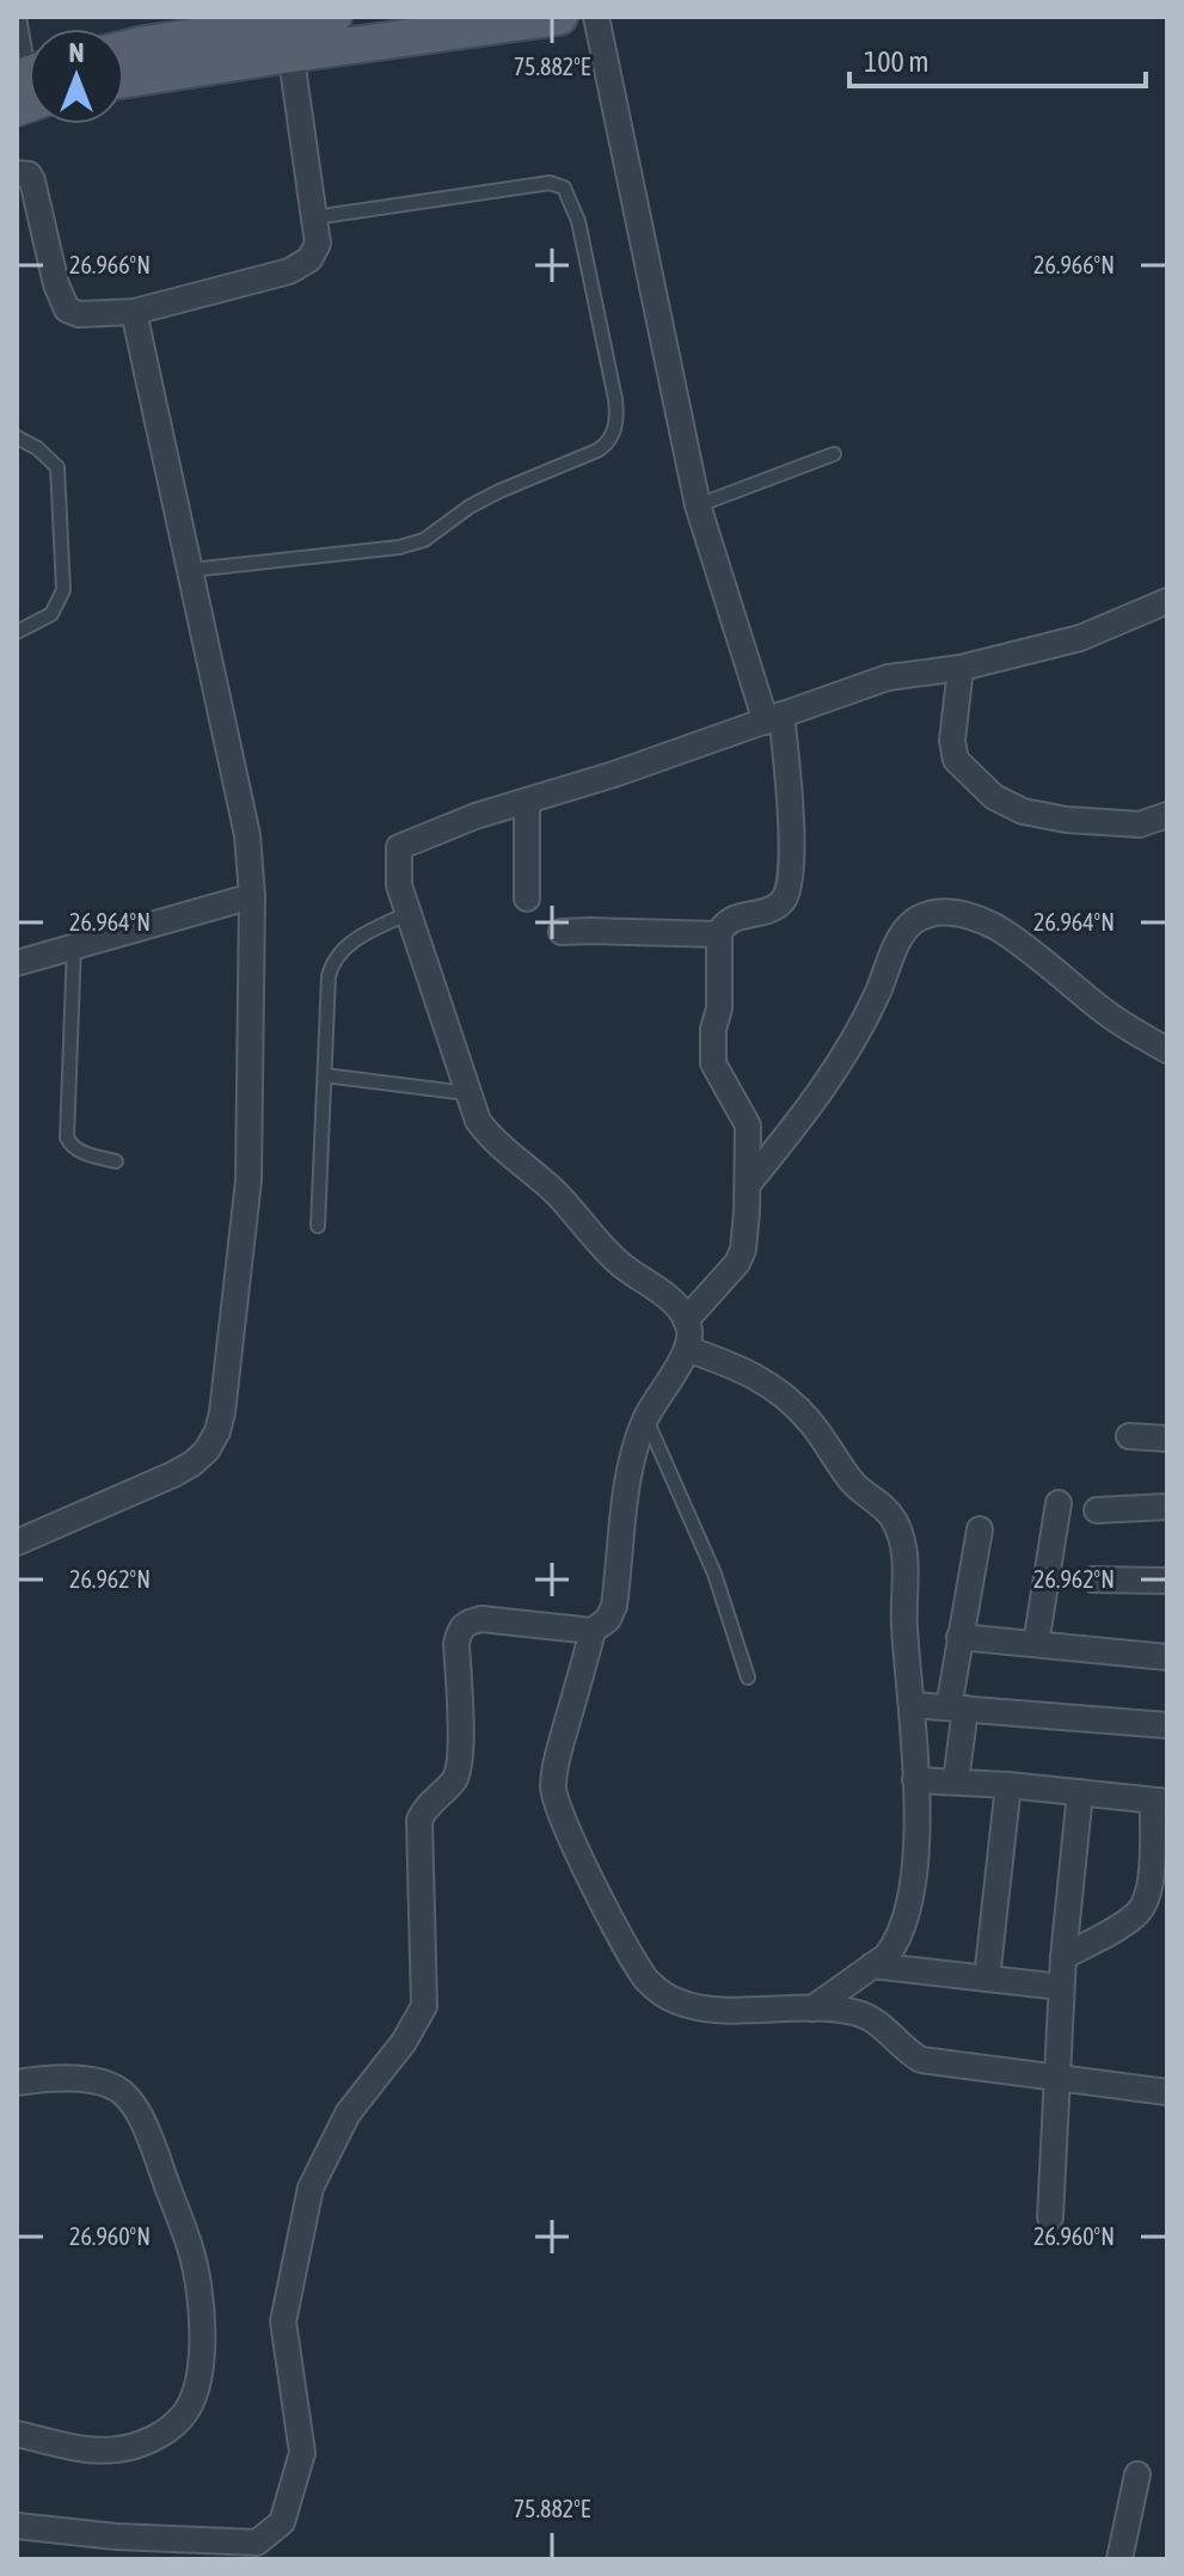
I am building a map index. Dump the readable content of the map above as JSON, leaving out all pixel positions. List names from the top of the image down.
{
  "scale_bar": "100 m",
  "north": "top",
  "coordinates": [
    "75.882°E",
    "26.966°N",
    "26.964°N",
    "26.962°N",
    "26.960°N"
  ]
}
